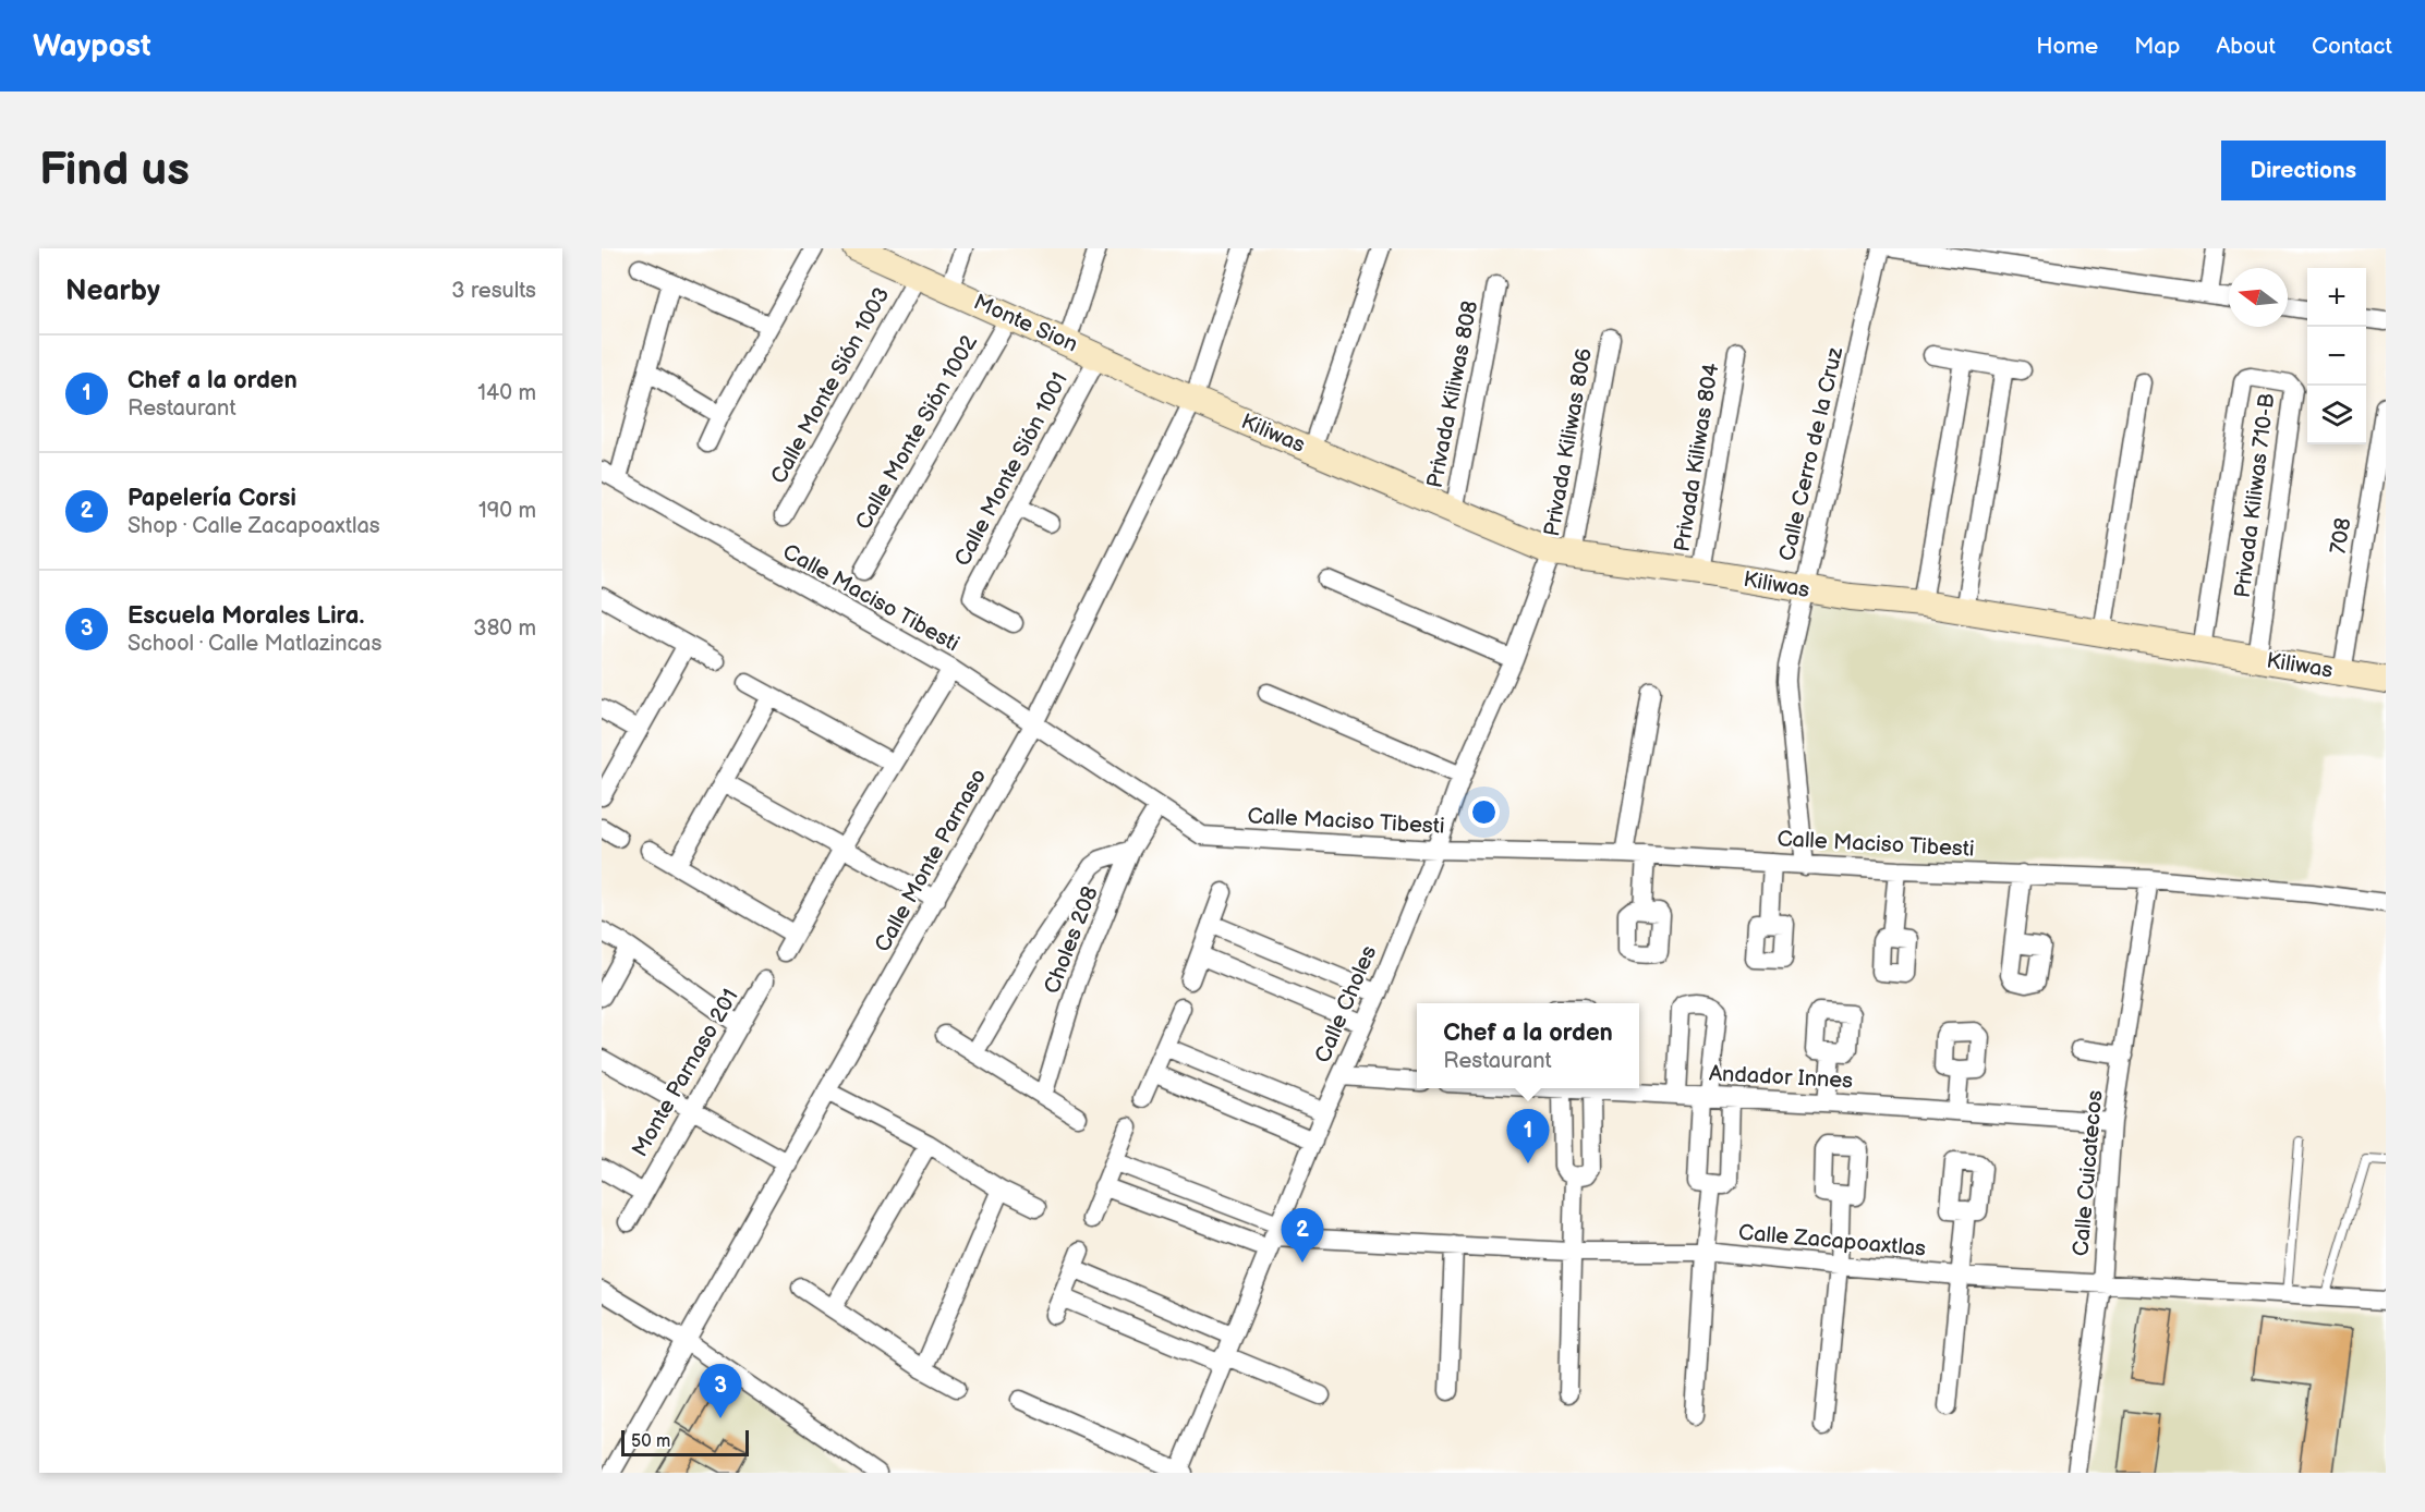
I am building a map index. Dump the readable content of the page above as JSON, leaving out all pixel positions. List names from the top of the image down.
{
  "streets": {
    "street": [
      "Monte Sion",
      "Calle Monte Sión 1003",
      "Privada Kiliwas 808",
      "Calle Monte Sión 1002",
      "Kiliwas",
      "Privada Kiliwas 806",
      "Calle Cerro de la Cruz",
      "Privada Kiliwas 804",
      "Calle Monte Sión 1001",
      "Privada Kiliwas 710-B",
      "708",
      "Calle Maciso Tibesti",
      "Calle Monte Parnaso",
      "Choles 208",
      "Calle Choles",
      "Monte Parnaso 201",
      "Andador Innes",
      "Calle Cuicatecos",
      "Calle Zacapoaxtlas"
    ]
  },
  "crossings": [
    ["Monte Sion", "Calle Monte Sión 1003"],
    ["Monte Sion", "Calle Monte Sión 1002"],
    ["Monte Sion", "Kiliwas"],
    ["Monte Sion", "Calle Monte Sión 1001"],
    ["Monte Sion", "Calle Monte Parnaso"],
    ["Privada Kiliwas 808", "Kiliwas"],
    ["Kiliwas", "Privada Kiliwas 806"],
    ["Kiliwas", "Calle Cerro de la Cruz"],
    ["Kiliwas", "Privada Kiliwas 804"],
    ["Kiliwas", "Privada Kiliwas 710-B"],
    ["Kiliwas", "708"],
    ["Kiliwas", "Calle Monte Parnaso"],
    ["Kiliwas", "Calle Choles"],
    ["Privada Kiliwas 806", "Calle Choles"],
    ["Calle Cerro de la Cruz", "Calle Maciso Tibesti"],
    ["Calle Maciso Tibesti", "Calle Monte Parnaso"],
    ["Calle Maciso Tibesti", "Choles 208"],
    ["Calle Maciso Tibesti", "Calle Choles"],
    ["Calle Maciso Tibesti", "Calle Cuicatecos"],
    ["Calle Choles", "Calle Zacapoaxtlas"],
    ["Andador Innes", "Calle Cuicatecos"],
    ["Calle Cuicatecos", "Calle Zacapoaxtlas"]
  ],
  "scale_bar": "50 m",
  "north": "left",
  "page": {
    "header": "Waypost",
    "nav": [
      "Home",
      "Map",
      "About",
      "Contact"
    ],
    "buttons": "Directions",
    "title": "Find us",
    "heading": ["Nearby", "3 results"],
    "map_buttons": ["+", "−"],
    "list": [
      {
        "mark": "1",
        "name": "Chef a la orden",
        "note": "Restaurant",
        "value": "140 m"
      },
      {
        "mark": "2",
        "name": "Papelería Corsi",
        "note": "Shop · Calle Zacapoaxtlas",
        "value": "190 m"
      },
      {
        "mark": "3",
        "name": "Escuela Morales Lira.",
        "note": "School · Calle Matlazincas",
        "value": "380 m"
      }
    ],
    "popup": ["Chef a la orden", "Restaurant"],
    "pins": ["1", "2", "3"],
    "scale": "50 m"
  }
}
